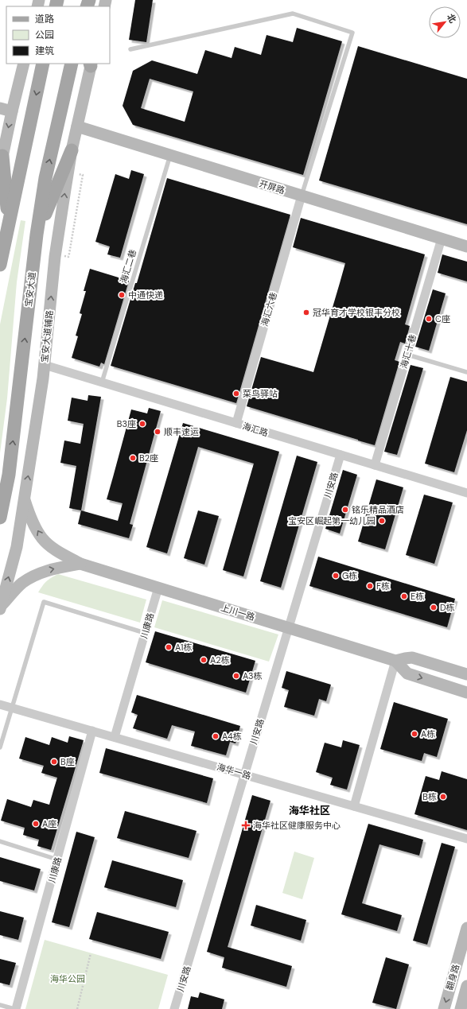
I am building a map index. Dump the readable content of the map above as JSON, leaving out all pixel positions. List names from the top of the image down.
{
  "streets": {
    "main road": [
      "开屏路",
      "宝安大道",
      "宝安大道辅路",
      "上川一路",
      "翻身路"
    ],
    "street": [
      "海汇六巷",
      "海汇十巷",
      "海汇路",
      "川安路",
      "川康路",
      "海华一路"
    ],
    "lane": ["海汇二巷"]
  },
  "crossings": [
    ["开屏路", "海汇二巷"],
    ["开屏路", "海汇六巷"],
    ["开屏路", "宝安大道辅路"],
    ["开屏路", "海汇十巷"],
    ["海汇二巷", "海汇路"],
    ["海汇六巷", "海汇路"],
    ["宝安大道辅路", "海汇路"],
    ["宝安大道辅路", "上川一路"],
    ["海汇十巷", "海汇路"],
    ["海汇路", "川安路"],
    ["川安路", "上川一路"],
    ["川安路", "海华一路"],
    ["上川一路", "川康路"],
    ["川康路", "海华一路"]
  ],
  "one_way": ["翻身路"],
  "districts": ["海华社区"],
  "parks": ["海华公园"],
  "places": {
    "other": [
      "中通快递",
      "冠华育才学校银丰分校",
      "C座",
      "菜鸟驿站",
      "B3座",
      "顺丰速运",
      "B2座",
      "铭乐精品酒店",
      "宝安区崛起第一幼儿园",
      "G栋",
      "F栋",
      "E栋",
      "D栋",
      "A1栋",
      "A2栋",
      "A3栋",
      "A栋",
      "A4栋",
      "B座",
      "B栋",
      "A座"
    ],
    "health": ["海华社区健康服务中心"]
  },
  "legend": ["道路", "公园", "建筑"],
  "north": "top right"
}
